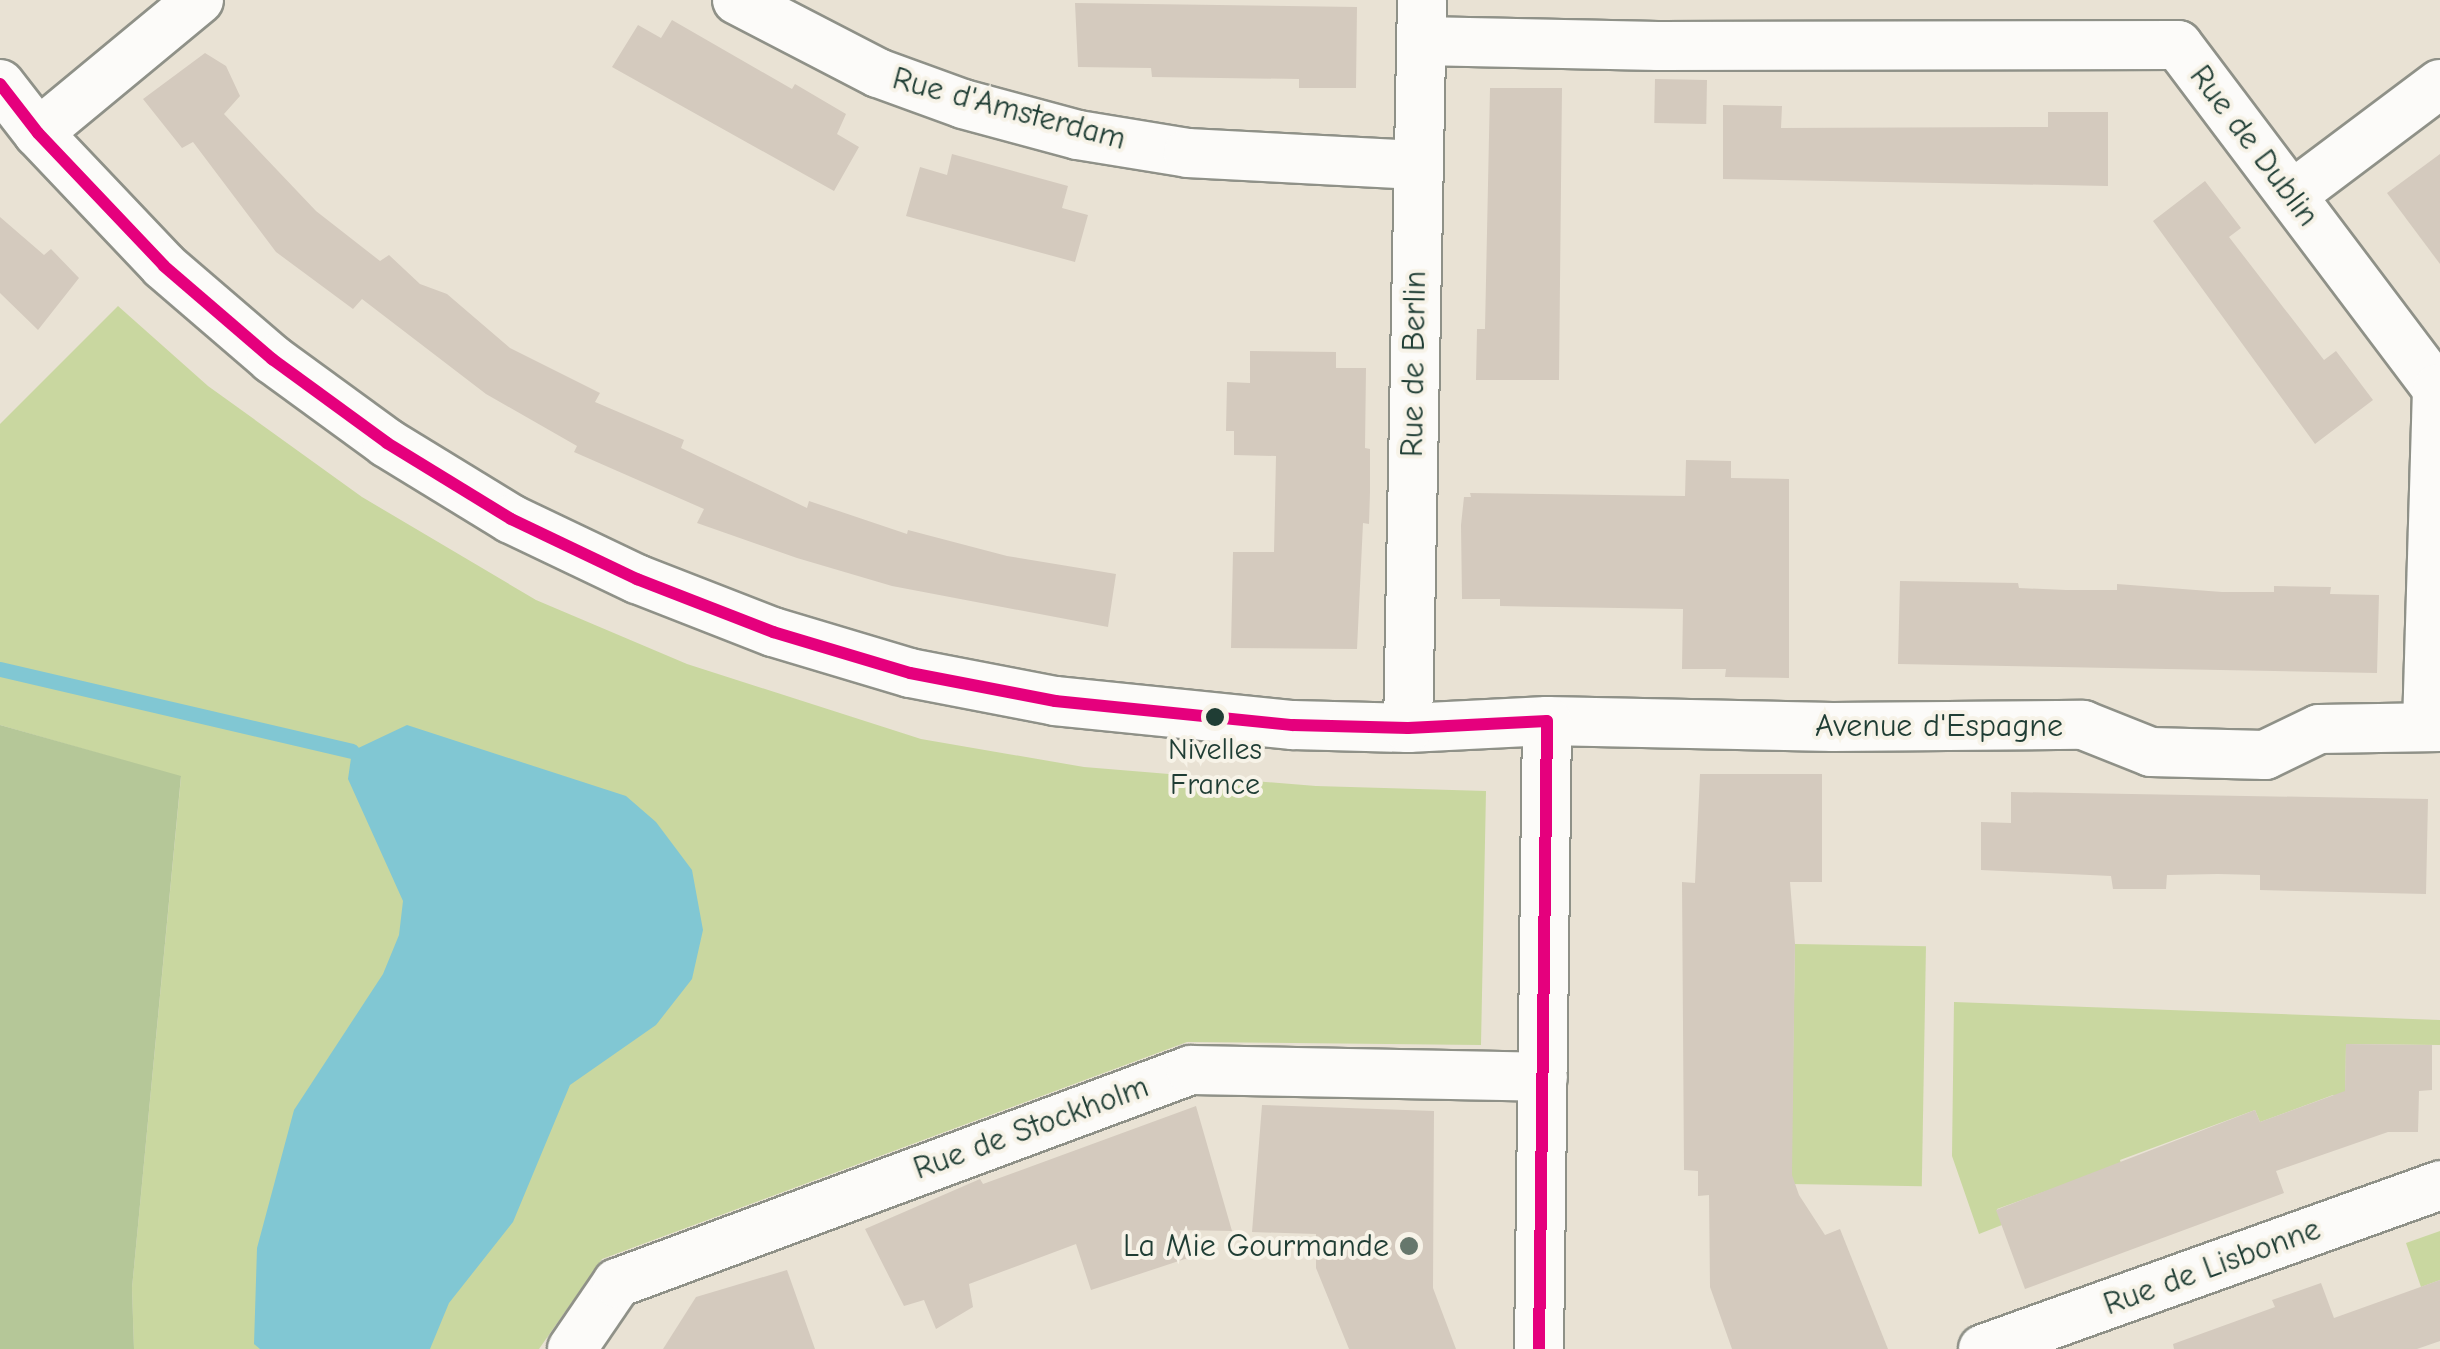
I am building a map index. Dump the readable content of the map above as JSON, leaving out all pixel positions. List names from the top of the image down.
{
  "streets": {
    "street": [
      "Rue d'Amsterdam",
      "Rue de Dublin",
      "Rue de Berlin",
      "Avenue d'Espagne",
      "Rue de Stockholm",
      "Rue de Lisbonne"
    ]
  },
  "crossings": [
    ["Rue d'Amsterdam", "Rue de Berlin"],
    ["Rue de Dublin", "Rue de Berlin"],
    ["Rue de Dublin", "Avenue d'Espagne"],
    ["Rue de Berlin", "Avenue d'Espagne"]
  ],
  "places": ["Nivelles France", "La Mie Gourmande"]
}
